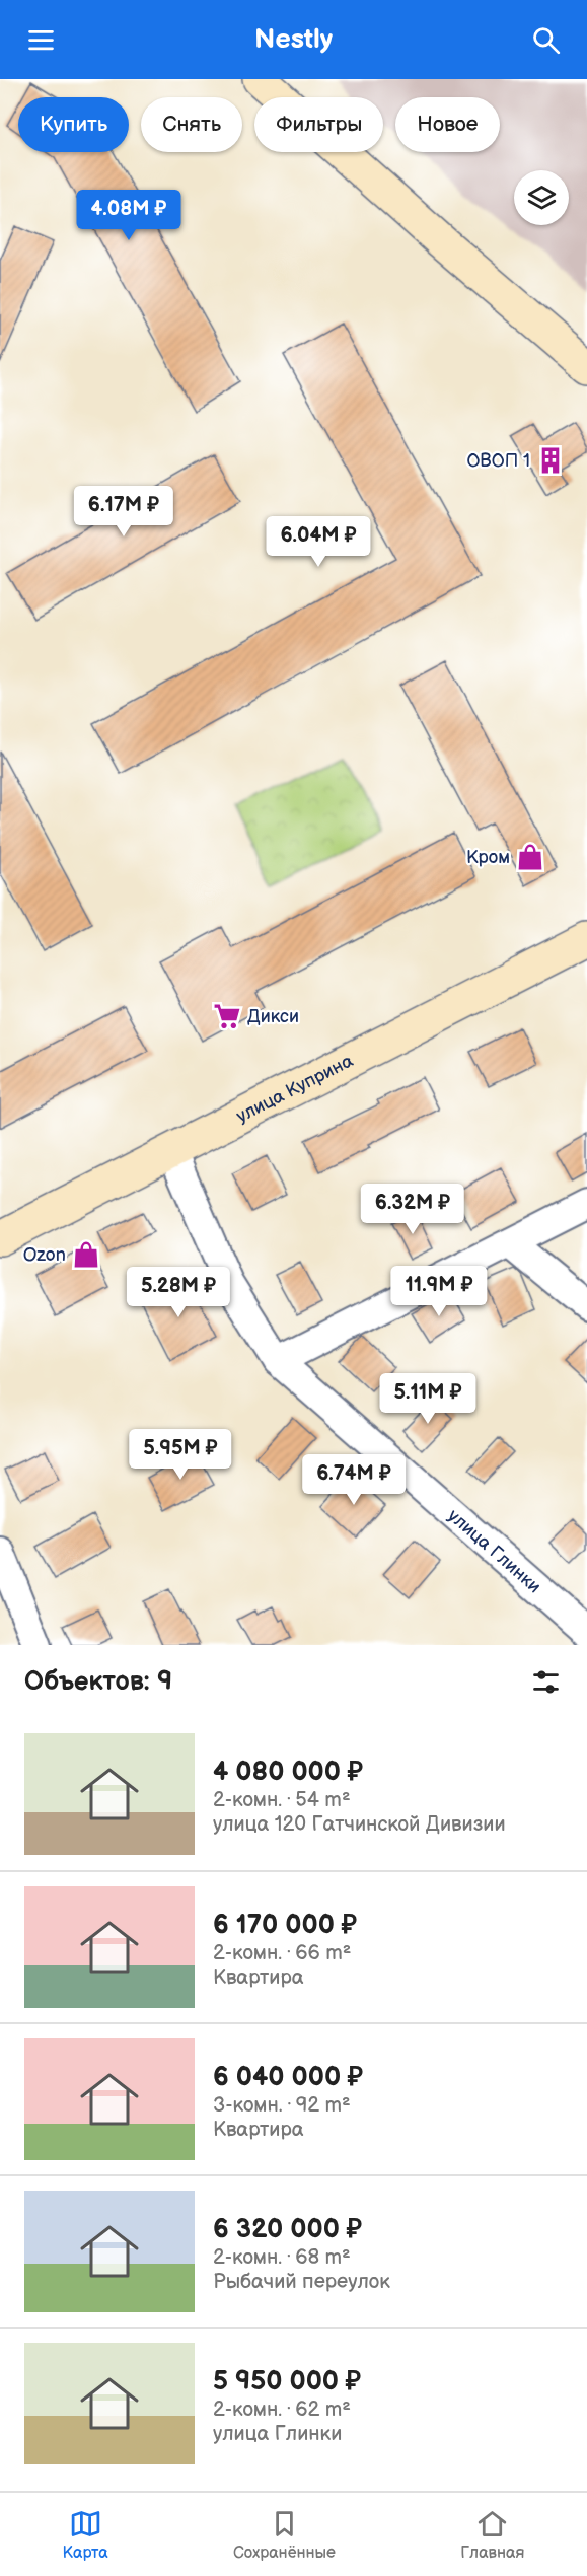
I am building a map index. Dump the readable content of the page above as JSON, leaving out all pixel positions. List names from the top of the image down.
{
  "streets": {
    "street": ["улица Куприна", "улица Глинки"]
  },
  "crossings": [
    ["улица Куприна", "улица Глинки"]
  ],
  "places": {
    "building": ["ОВОП 1"],
    "shop": ["Кром", "Ozon"],
    "supermarket": ["Дикси"]
  },
  "page": {
    "header": "Nestly",
    "chip": [
      "Купить",
      "Снять",
      "Фильтры",
      "Новое"
    ],
    "price": [
      "4.08M ₽",
      "6.17M ₽",
      "6.04M ₽",
      "6.32M ₽",
      "11.9M ₽",
      "5.28M ₽",
      "5.11M ₽",
      "5.95M ₽",
      "6.74M ₽"
    ],
    "heading": "Объектов: 9",
    "list": [
      {
        "name": "4 080 000 ₽",
        "note": "2-комн. · 54 m² · улица 120 Гатчинской Дивизии"
      },
      {
        "name": "6 170 000 ₽",
        "note": "2-комн. · 66 m² · Квартира"
      },
      {
        "name": "6 040 000 ₽",
        "note": "3-комн. · 92 m² · Квартира"
      },
      {
        "name": "6 320 000 ₽",
        "note": "2-комн. · 68 m² · Рыбачий переулок"
      },
      {
        "name": "5 950 000 ₽",
        "note": "2-комн. · 62 m² · улица Глинки"
      }
    ],
    "tabs": ["Карта", "Сохранённые", "Главная"]
  }
}
